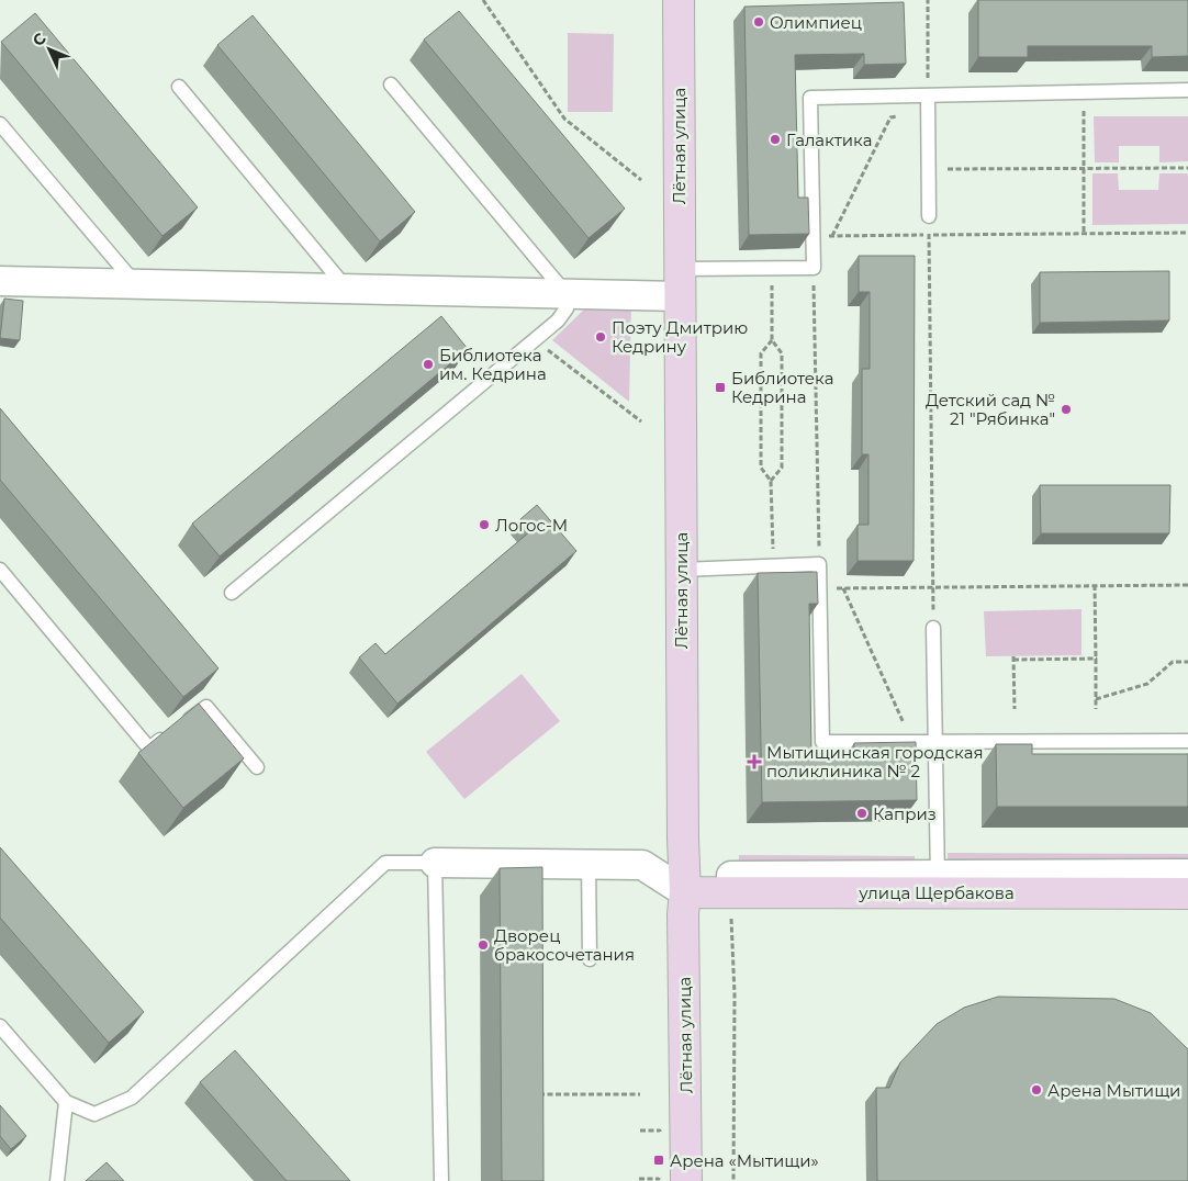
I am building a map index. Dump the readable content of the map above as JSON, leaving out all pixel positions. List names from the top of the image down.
{
  "streets": {
    "street": ["Лётная улица", "улица Щербакова"]
  },
  "crossings": [
    ["Лётная улица", "улица Щербакова"]
  ],
  "places": {
    "other": [
      "Олимпиец",
      "Галактика",
      "Поэту Дмитрию Кедрину",
      "Библиотека им. Кедрина",
      "Детский сад № 21 \"Рябинка\"",
      "Логос-М",
      "Каприз",
      "Дворец бракосочетания",
      "Арена Мытищи"
    ],
    "transit": ["Библиотека Кедрина", "Арена «Мытищи»"],
    "health": ["Мытищинская городская поликлиника № 2"]
  },
  "north": "top left"
}
